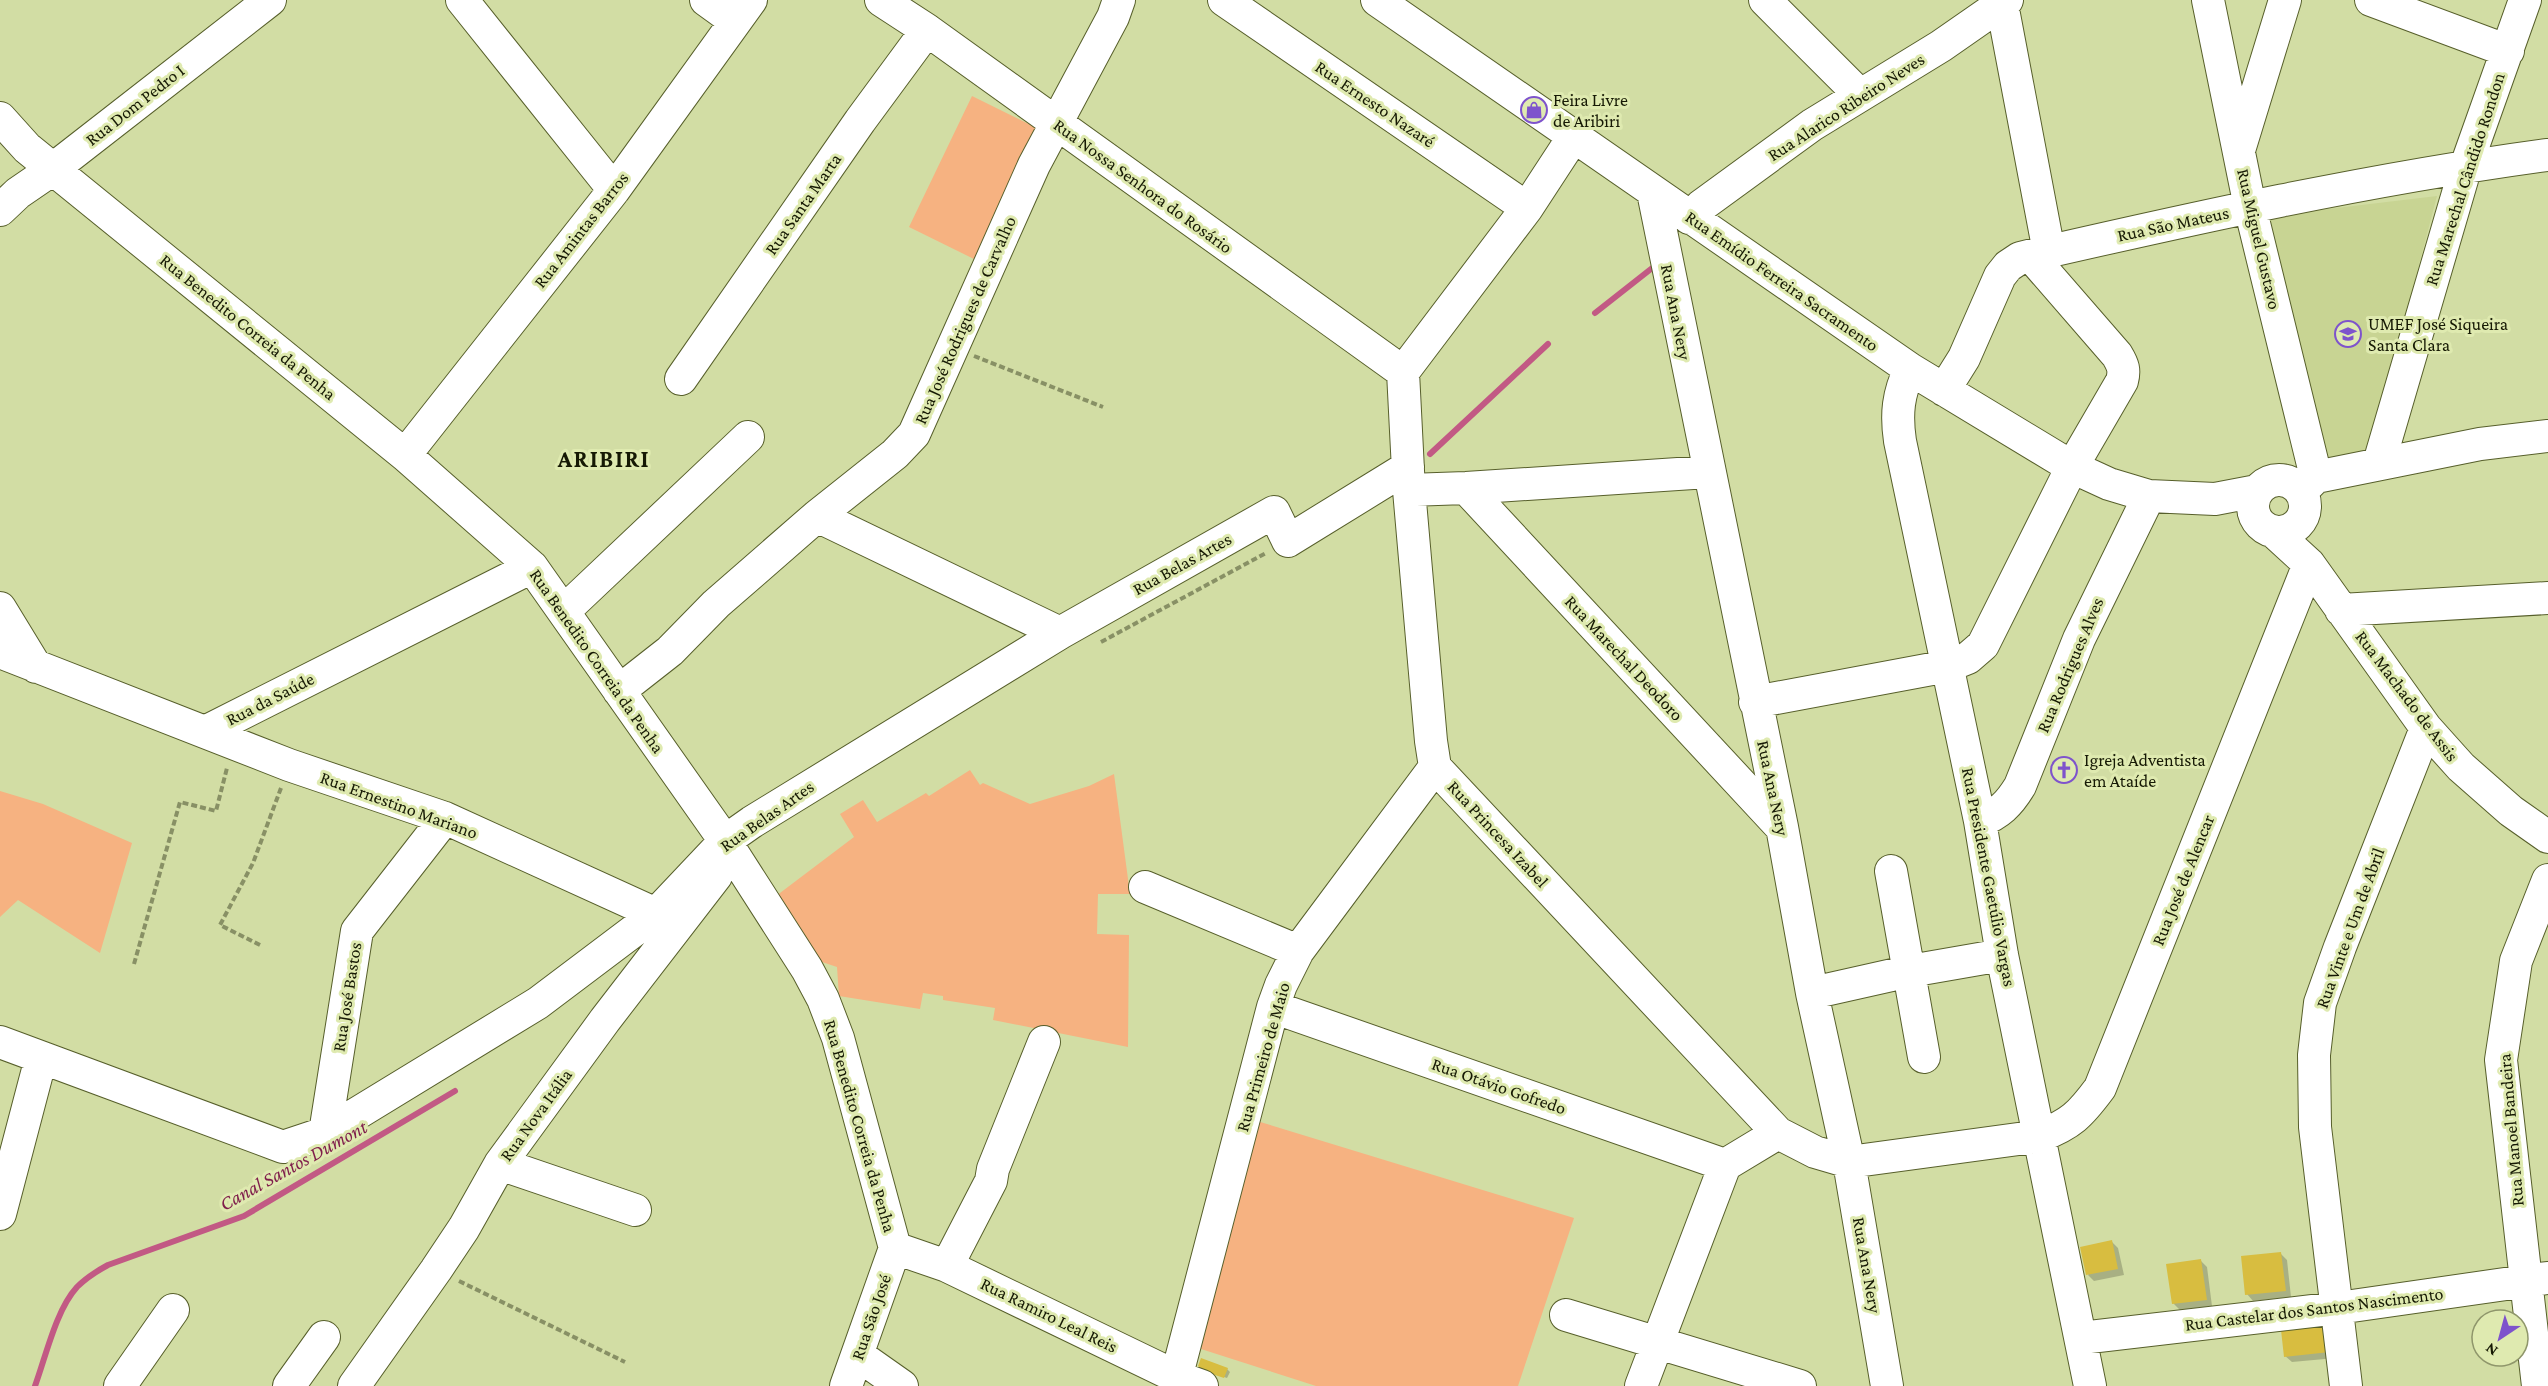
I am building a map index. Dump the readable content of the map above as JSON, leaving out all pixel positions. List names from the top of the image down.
{
  "streets": {
    "street": [
      "Rua Ernesto Nazaré",
      "Rua Dom Pedro I",
      "Rua Alarico Ribeiro Neves",
      "Rua Marechal Cândido Rondon",
      "Rua Nossa Senhora do Rosário",
      "Rua Santa Marta",
      "Rua São Mateus",
      "Rua Amintas Barros",
      "Rua Miguel Gustavo",
      "Rua Emídio Ferreira Sacramento",
      "Rua Ana Nery",
      "Rua José Rodrigues de Carvalho",
      "Rua Benedito Correia da Penha",
      "Rua Belas Artes",
      "Rua Marechal Deodoro",
      "Rua Rodrigues Alves",
      "Rua Machado de Assis",
      "Rua da Saúde",
      "Rua Ernestino Mariano",
      "Rua Princesa Izabel",
      "Rua Presidente Gaetúlio Vargas",
      "Rua José de Alencar",
      "Rua Vinte e Um de Abril",
      "Rua José Bastos",
      "Rua Primeiro de Maio",
      "Rua Otávio Gofredo",
      "Rua Nova Itália",
      "Rua Manoel Bandeira",
      "Rua Castelar dos Santos Nascimento",
      "Rua Ramiro Leal Reis",
      "Rua São José"
    ]
  },
  "crossings": [
    ["Rua Dom Pedro I", "Rua Benedito Correia da Penha"],
    ["Rua Alarico Ribeiro Neves", "Rua Emídio Ferreira Sacramento"],
    ["Rua Marechal Cândido Rondon", "Rua São Mateus"],
    ["Rua Nossa Senhora do Rosário", "Rua Santa Marta"],
    ["Rua Nossa Senhora do Rosário", "Rua José Rodrigues de Carvalho"],
    ["Rua Nossa Senhora do Rosário", "Rua Princesa Izabel"],
    ["Rua São Mateus", "Rua Miguel Gustavo"],
    ["Rua São Mateus", "Rua Emídio Ferreira Sacramento"],
    ["Rua Amintas Barros", "Rua Benedito Correia da Penha"],
    ["Rua Miguel Gustavo", "Rua Emídio Ferreira Sacramento"],
    ["Rua Miguel Gustavo", "Rua Machado de Assis"],
    ["Rua Emídio Ferreira Sacramento", "Rua Ana Nery"],
    ["Rua Emídio Ferreira Sacramento", "Rua Rodrigues Alves"],
    ["Rua Emídio Ferreira Sacramento", "Rua Machado de Assis"],
    ["Rua Emídio Ferreira Sacramento", "Rua Presidente Gaetúlio Vargas"],
    ["Rua Ana Nery", "Rua Marechal Deodoro"],
    ["Rua Ana Nery", "Rua Princesa Izabel"],
    ["Rua Ana Nery", "Rua José de Alencar"],
    ["Rua José Rodrigues de Carvalho", "Rua Benedito Correia da Penha"],
    ["Rua Benedito Correia da Penha", "Rua Belas Artes"],
    ["Rua Benedito Correia da Penha", "Rua da Saúde"],
    ["Rua Benedito Correia da Penha", "Rua Nova Itália"],
    ["Rua Benedito Correia da Penha", "Rua Ramiro Leal Reis"],
    ["Rua Benedito Correia da Penha", "Rua São José"],
    ["Rua Belas Artes", "Rua Ernestino Mariano"],
    ["Rua Belas Artes", "Rua Princesa Izabel"],
    ["Rua Belas Artes", "Rua José Bastos"],
    ["Rua Belas Artes", "Rua Nova Itália"],
    ["Rua Rodrigues Alves", "Rua Presidente Gaetúlio Vargas"],
    ["Rua Machado de Assis", "Rua José de Alencar"],
    ["Rua Machado de Assis", "Rua Vinte e Um de Abril"],
    ["Rua da Saúde", "Rua Ernestino Mariano"],
    ["Rua Ernestino Mariano", "Rua José Bastos"],
    ["Rua Princesa Izabel", "Rua José de Alencar"],
    ["Rua Princesa Izabel", "Rua Primeiro de Maio"],
    ["Rua Presidente Gaetúlio Vargas", "Rua José de Alencar"],
    ["Rua Presidente Gaetúlio Vargas", "Rua Castelar dos Santos Nascimento"],
    ["Rua Vinte e Um de Abril", "Rua Castelar dos Santos Nascimento"],
    ["Rua Primeiro de Maio", "Rua Otávio Gofredo"],
    ["Rua Primeiro de Maio", "Rua Ramiro Leal Reis"],
    ["Rua Manoel Bandeira", "Rua Castelar dos Santos Nascimento"],
    ["Rua Ramiro Leal Reis", "Rua São José"]
  ],
  "districts": ["ARIBIRI"],
  "water": ["Canal Santos Dumont"],
  "places": {
    "shop": ["Feira Livre de Aribiri"],
    "school or university": ["UMEF José Siqueira Santa Clara"],
    "church": ["Igreja Adventista em Ataíde"]
  },
  "north": "bottom left"
}
